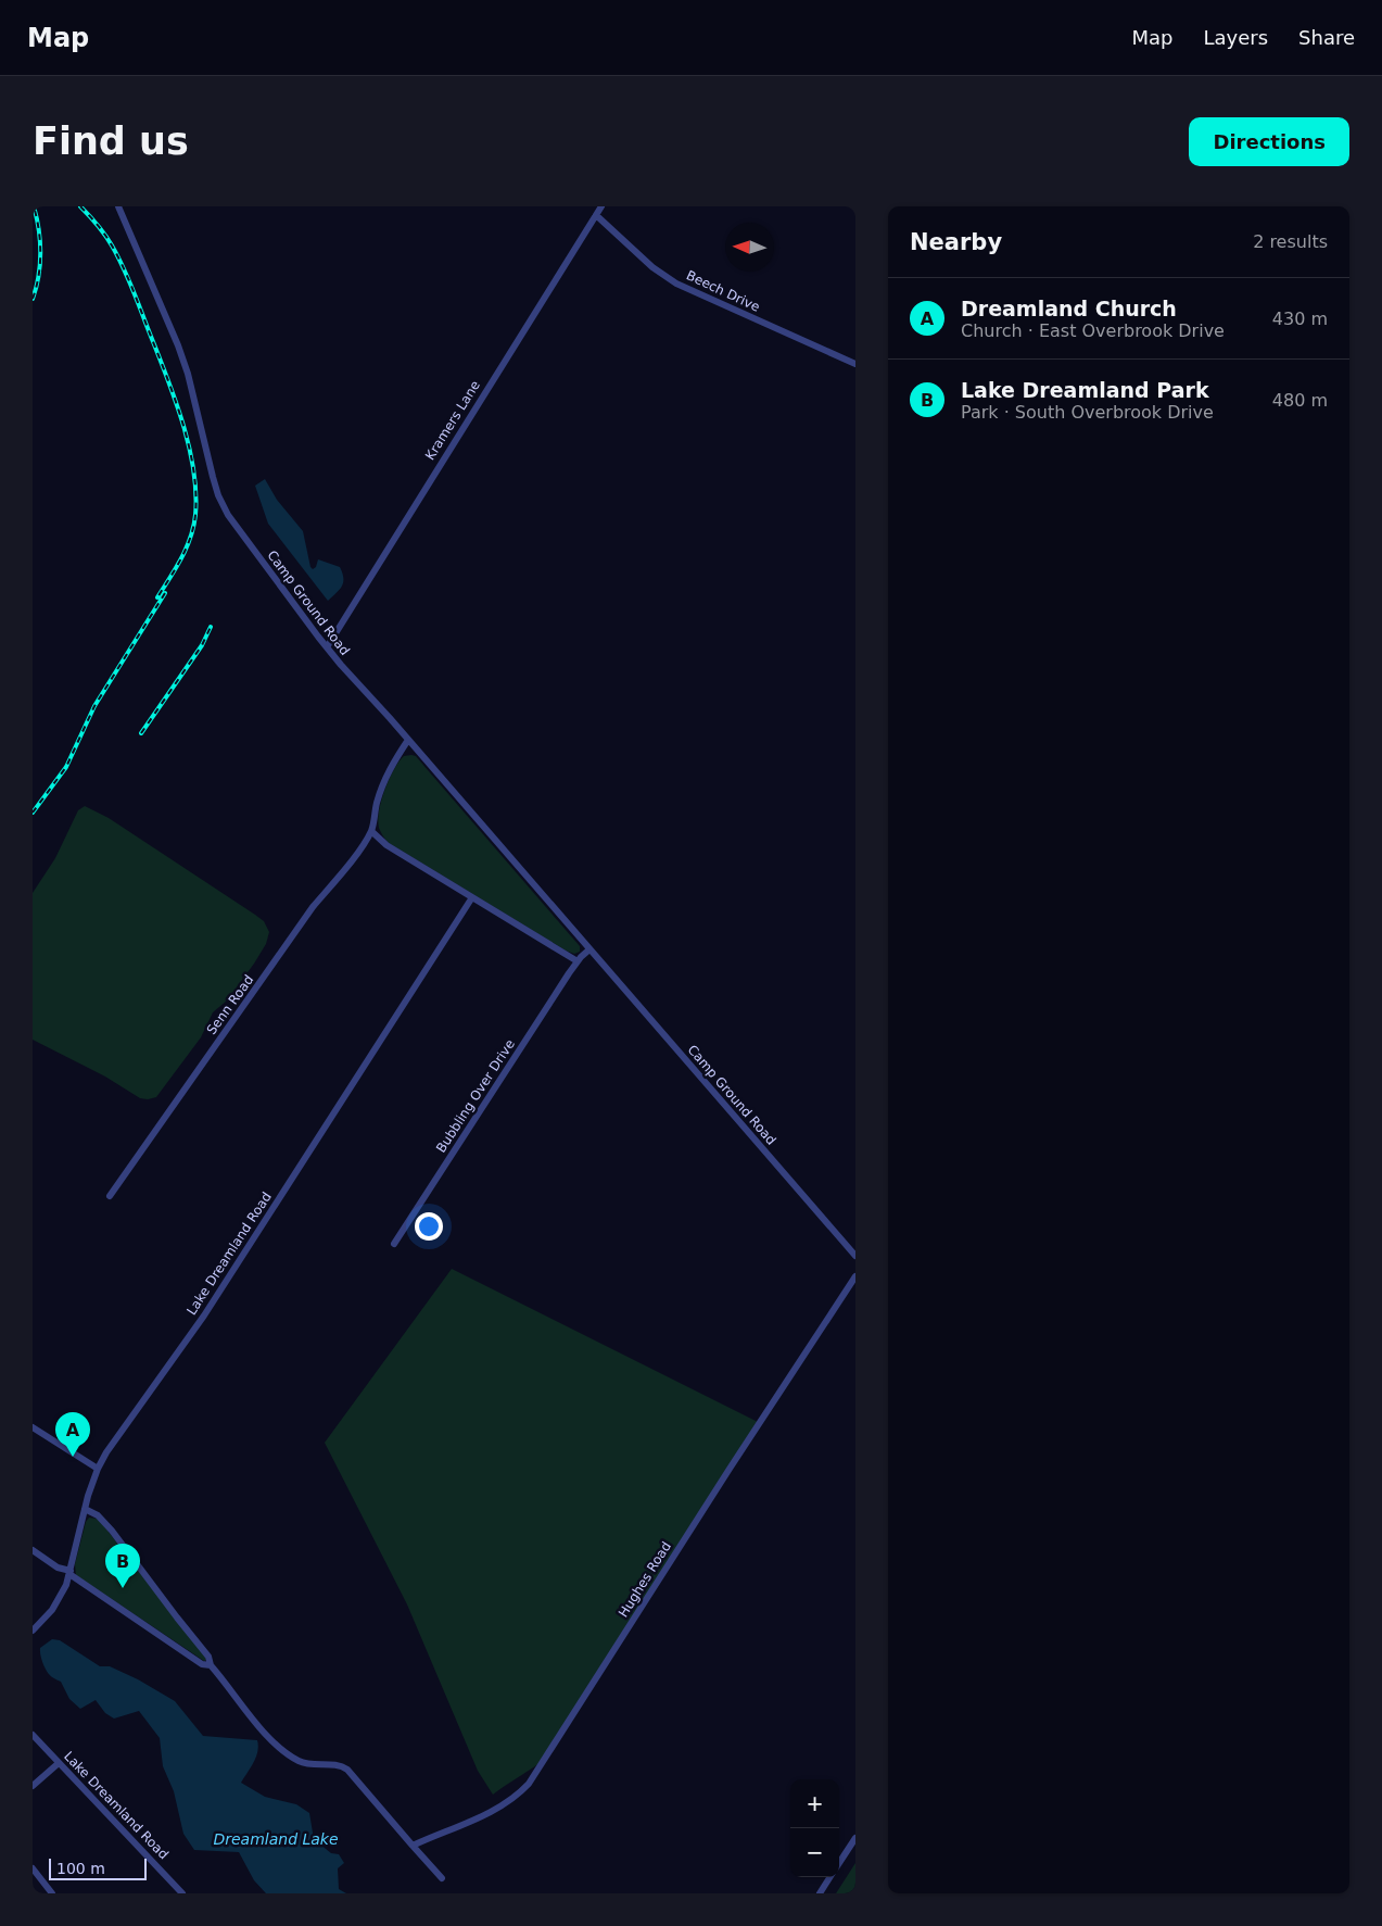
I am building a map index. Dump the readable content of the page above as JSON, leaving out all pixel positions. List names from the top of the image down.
{
  "streets": {
    "street": [
      "Beech Drive",
      "Kramers Lane",
      "Camp Ground Road",
      "Senn Road",
      "Bubbling Over Drive",
      "Lake Dreamland Road",
      "Hughes Road"
    ]
  },
  "crossings": [
    ["Beech Drive", "Kramers Lane"],
    ["Kramers Lane", "Camp Ground Road"]
  ],
  "water": ["Dreamland Lake"],
  "scale_bar": "100 m",
  "north": "left",
  "page": {
    "header": "Map",
    "nav": ["Map", "Layers", "Share"],
    "buttons": "Directions",
    "title": "Find us",
    "heading": ["Nearby", "2 results"],
    "list": [
      {
        "mark": "A",
        "name": "Dreamland Church",
        "note": "Church · East Overbrook Drive",
        "value": "430 m"
      },
      {
        "mark": "B",
        "name": "Lake Dreamland Park",
        "note": "Park · South Overbrook Drive",
        "value": "480 m"
      }
    ],
    "pins": ["A", "B"],
    "map_buttons": ["+", "−"],
    "scale": "100 m"
  }
}
